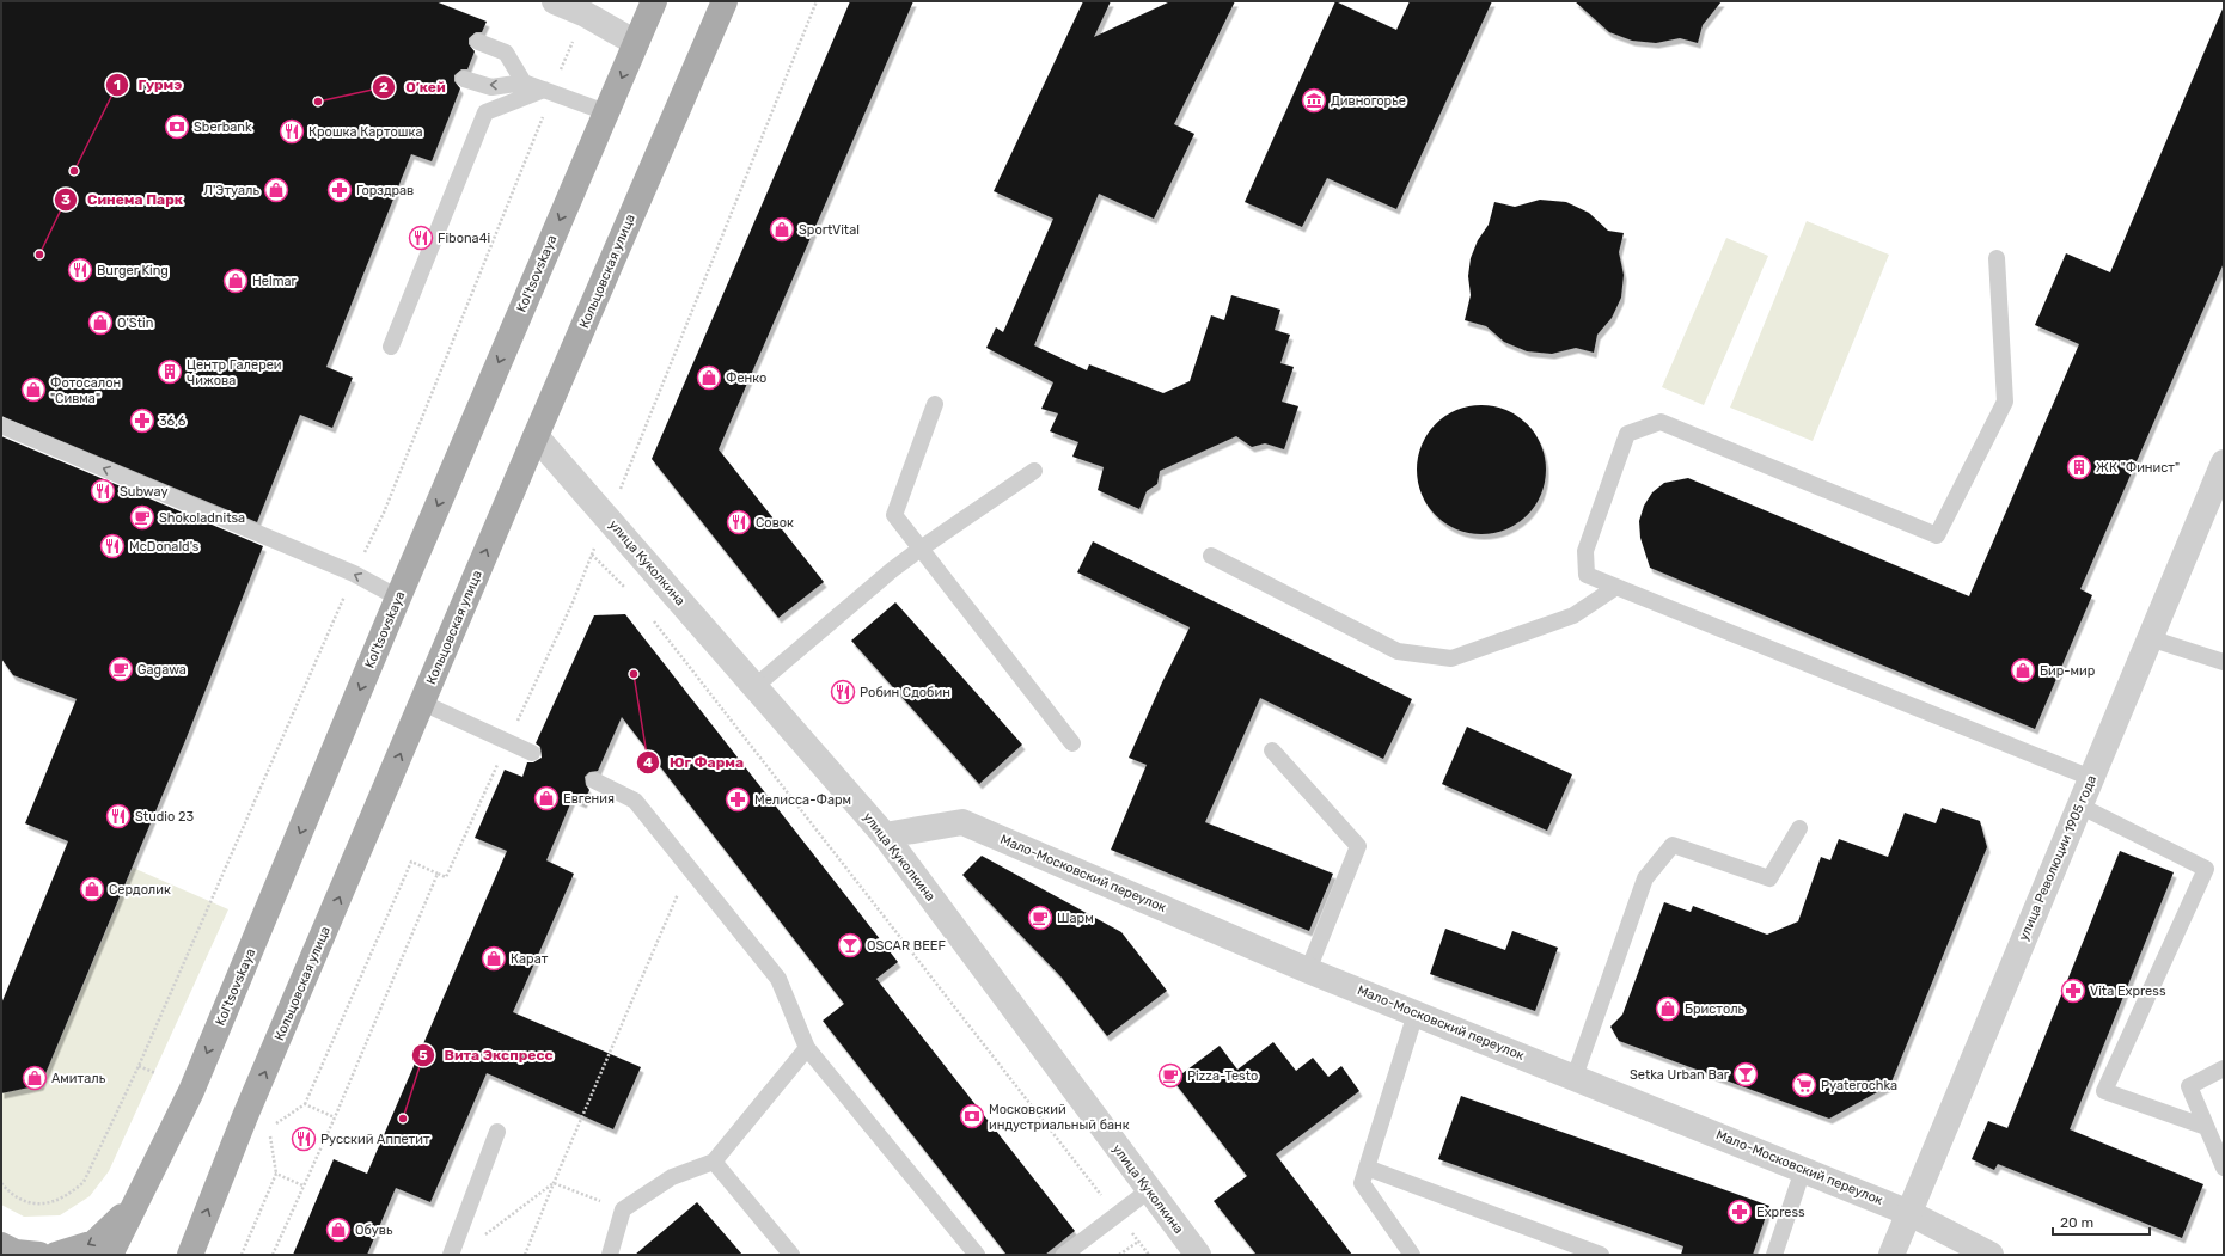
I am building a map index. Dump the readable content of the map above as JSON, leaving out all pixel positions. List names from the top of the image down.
{
  "streets": {
    "main road": ["Кольцовская улица", "Kol'tsovskaya"],
    "street": ["улица Куколкина", "улица Революции 1905 года", "Мало-Московский переулок"]
  },
  "crossings": [
    ["Кольцовская улица", "улица Куколкина"],
    ["улица Куколкина", "Мало-Московский переулок"],
    ["улица Революции 1905 года", "Мало-Московский переулок"]
  ],
  "one_way": ["Кольцовская улица", "Kol'tsovskaya"],
  "places": {
    "museum": ["Дивногорье"],
    "other": [
      "О’кей",
      "Гурмэ",
      "Синема Парк",
      "Юг Фарма",
      "Вита Экспресс"
    ],
    "bank": ["Sberbank", "Московский индустриальный банк"],
    "restaurant": [
      "Крошка Картошка",
      "Fibona4i",
      "Burger King",
      "Subway",
      "Совок",
      "McDonald's",
      "Робин Сдобин",
      "Studio 23",
      "Русский Аппетит"
    ],
    "shop": [
      "Л'Этуаль",
      "SportVital",
      "Helmar",
      "O'Stin",
      "Фенко",
      "Фотосалон \"Сивма\"",
      "Бир-мир",
      "Евгения",
      "Сердолик",
      "Карат",
      "Бристоль",
      "Амиталь",
      "Обувь"
    ],
    "pharmacy": [
      "Горздрав",
      "36,6",
      "Мелисса-Фарм",
      "Vita Express",
      "Express"
    ],
    "building": ["Центр Галереи Чижова", "ЖК \"Финист\""],
    "cafe": [
      "Shokoladnitsa",
      "Gagawa",
      "Шарм",
      "Pizza-Testo"
    ],
    "bar": ["OSCAR BEEF", "Setka Urban Bar"],
    "supermarket": ["Pyaterochka"]
  },
  "scale_bar": "20 m"
}
